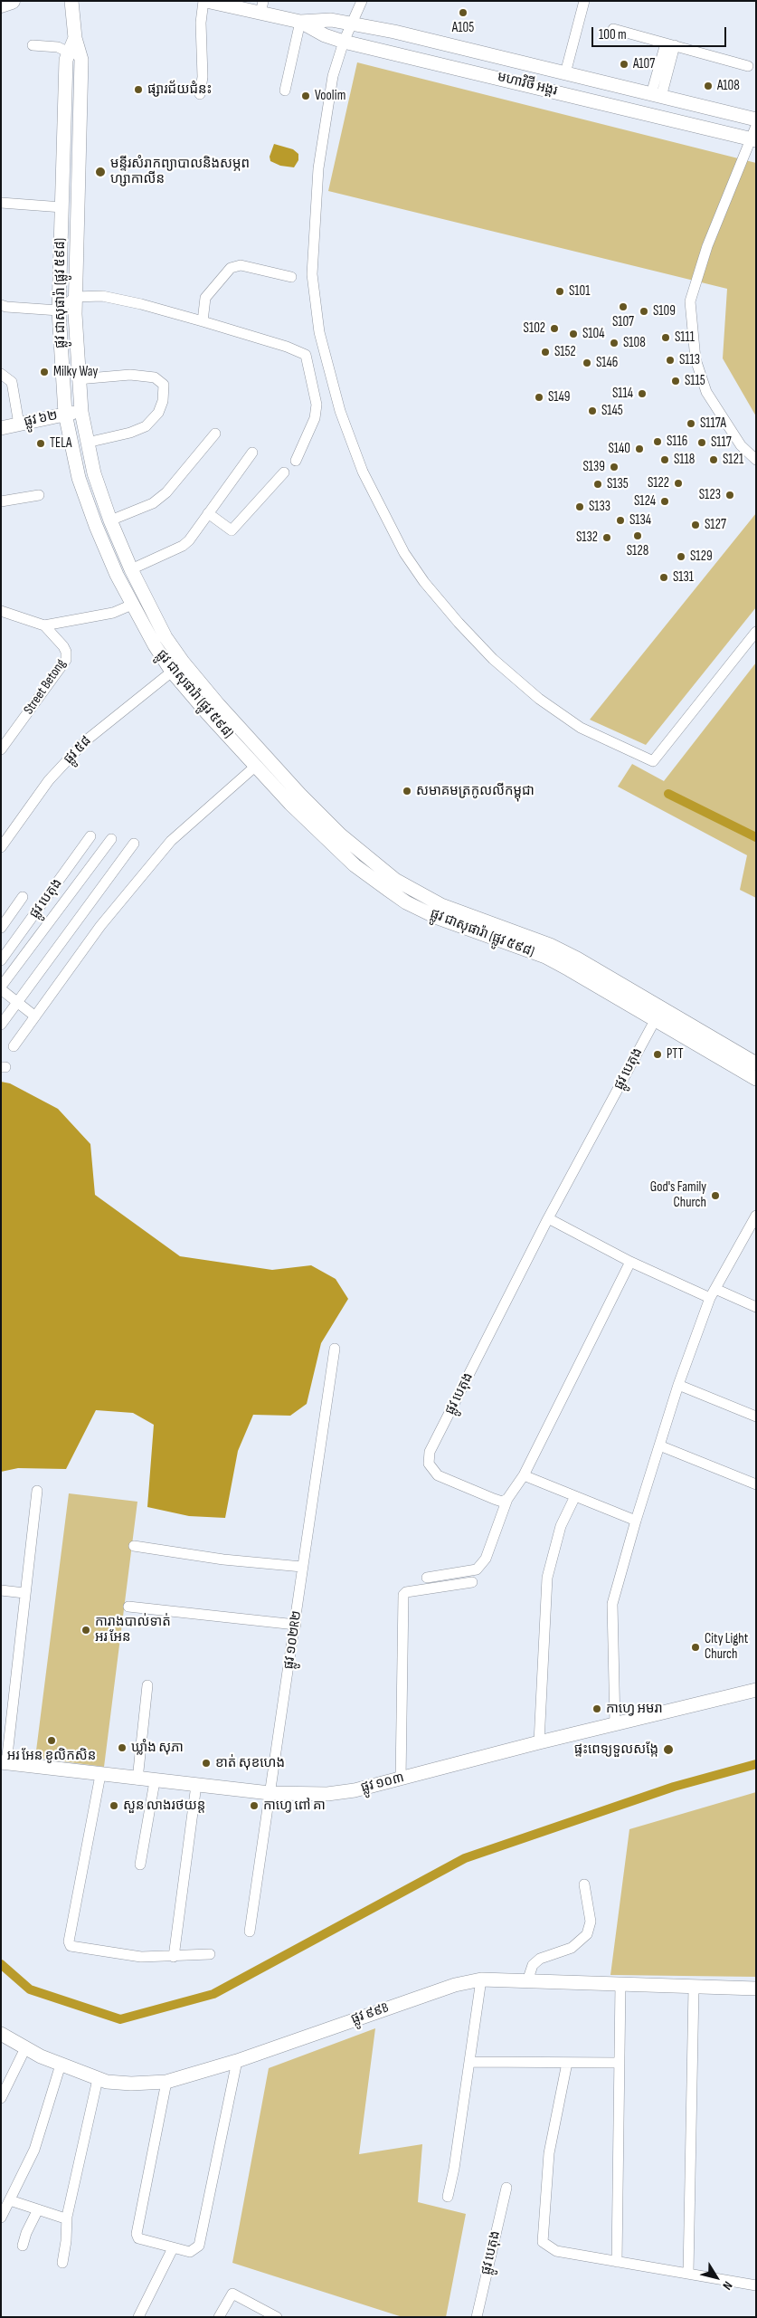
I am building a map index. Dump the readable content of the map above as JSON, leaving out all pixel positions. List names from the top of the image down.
{
  "streets": {
    "main road": [
      "មហាវិថី អង្គរ",
      "ផ្លូវ ជាសុផារ៉ា (ផ្លូវ ៥៩៨)",
      "ផ្លូវ ៦២",
      "ផ្លូវ ១០៣",
      "ផ្លូវ ៩៩B"
    ],
    "street": [
      "Street Betong",
      "ផ្លូវ ៥៨",
      "ផ្លូវ បេតុង",
      "ផ្លូវ ១០២R២"
    ]
  },
  "crossings": [
    ["ផ្លូវ ជាសុផារ៉ា (ផ្លូវ ៥៩៨)", "ផ្លូវ ៦២"],
    ["ផ្លូវ ជាសុផារ៉ា (ផ្លូវ ៥៩៨)", "ផ្លូវ ៥៨"],
    ["ផ្លូវ ជាសុផារ៉ា (ផ្លូវ ៥៩៨)", "ផ្លូវ បេតុង"],
    ["ផ្លូវ ១០២R២", "ផ្លូវ ១០៣"]
  ],
  "places": [
    "A105",
    "A107",
    "A108",
    "ផ្សារជ័យជំនះ",
    "Voolim",
    "មន្ទីរសំរាកព្យាបាលនិងសម្ភព ហ្សាកាលីន",
    "S101",
    "S107",
    "S109",
    "S102",
    "S104",
    "S111",
    "S108",
    "S152",
    "S113",
    "S146",
    "Milky Way",
    "S115",
    "S114",
    "S149",
    "S145",
    "S117A",
    "S116",
    "S117",
    "TELA",
    "S140",
    "S118",
    "S121",
    "S139",
    "S122",
    "S135",
    "S123",
    "S124",
    "S133",
    "S134",
    "S127",
    "S128",
    "S132",
    "S129",
    "S131",
    "សមាគមត្រកូលលីកម្ពុជា",
    "PTT",
    "God's Family Church",
    "ការាងបាល់ទាត់ អរ អែន",
    "City Light Church",
    "កាហ្វេ អមរា",
    "អរ អែន ខូលិកសិន",
    "ឃ្លាំង សុភា",
    "ផ្ទះពេទ្យទួលសង្កែ",
    "ខាត់ សុខហេង",
    "សួន លាងរថយន្ត",
    "កាហ្វេ ពៅ គា"
  ],
  "scale_bar": "100 m",
  "north": "bottom right"
}
